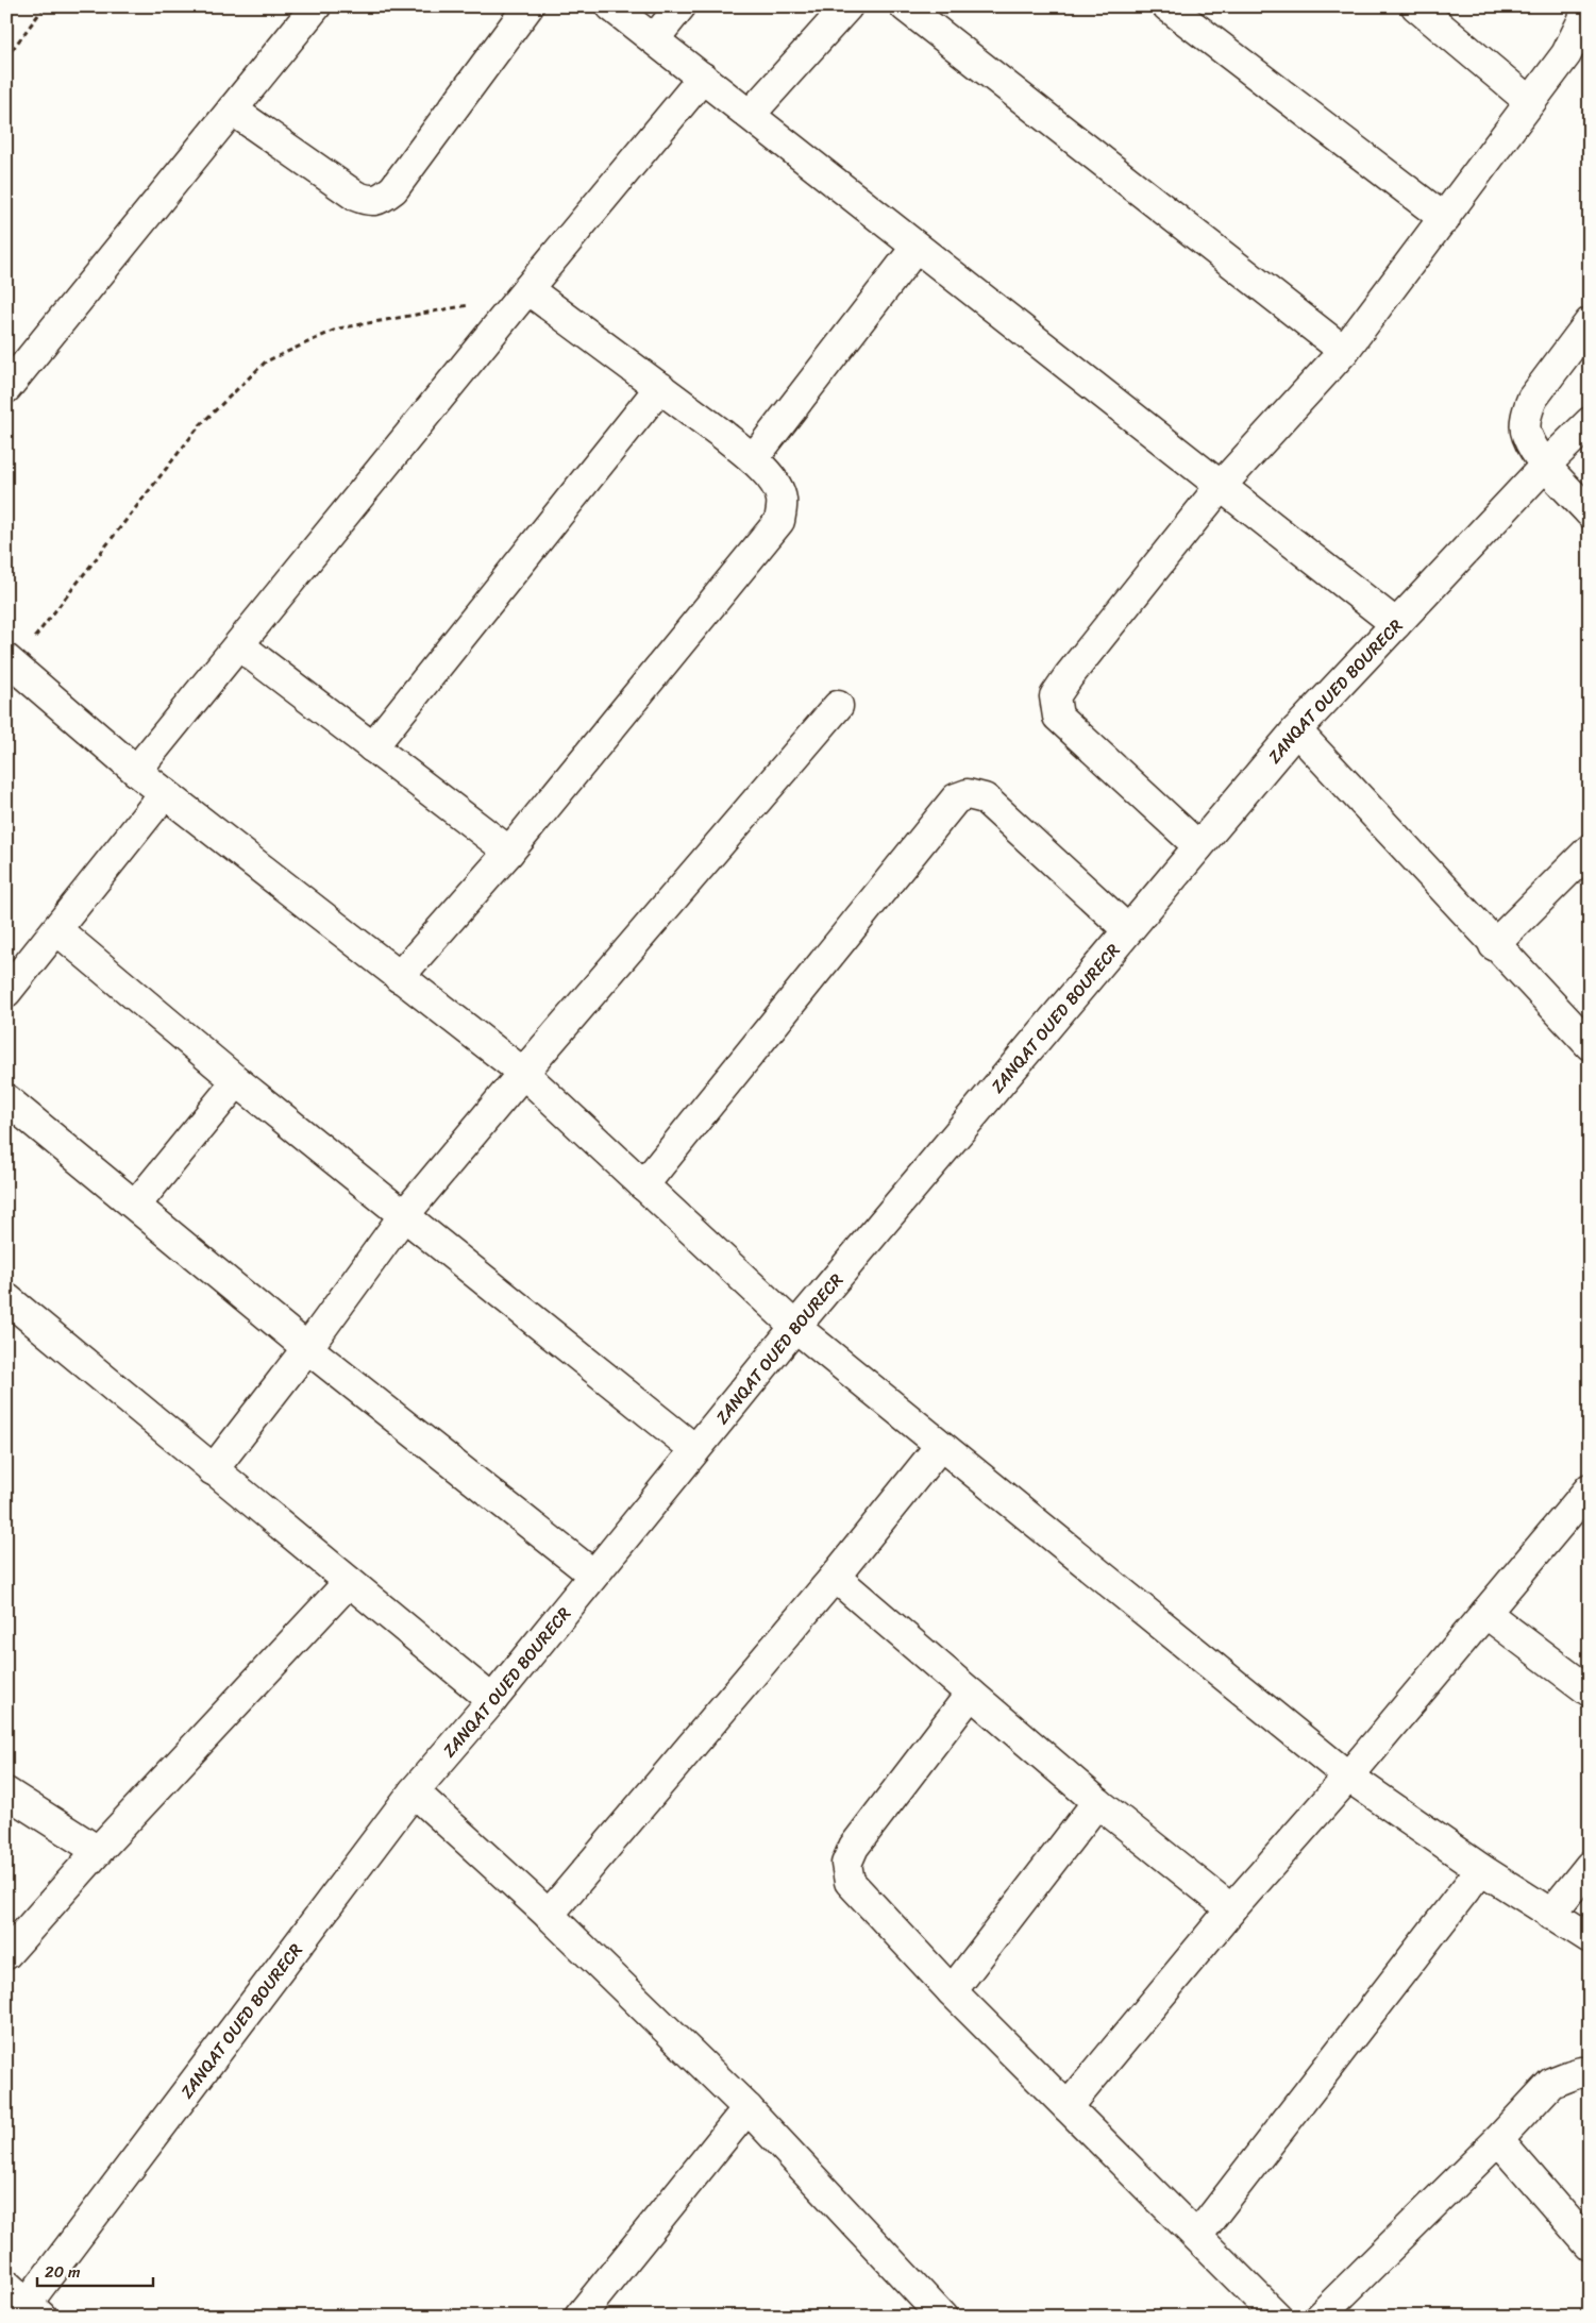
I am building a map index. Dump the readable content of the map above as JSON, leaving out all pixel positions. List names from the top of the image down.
{
  "streets": {
    "street": ["ZANQAT OUED BOURECR"]
  },
  "scale_bar": "20 m"
}
